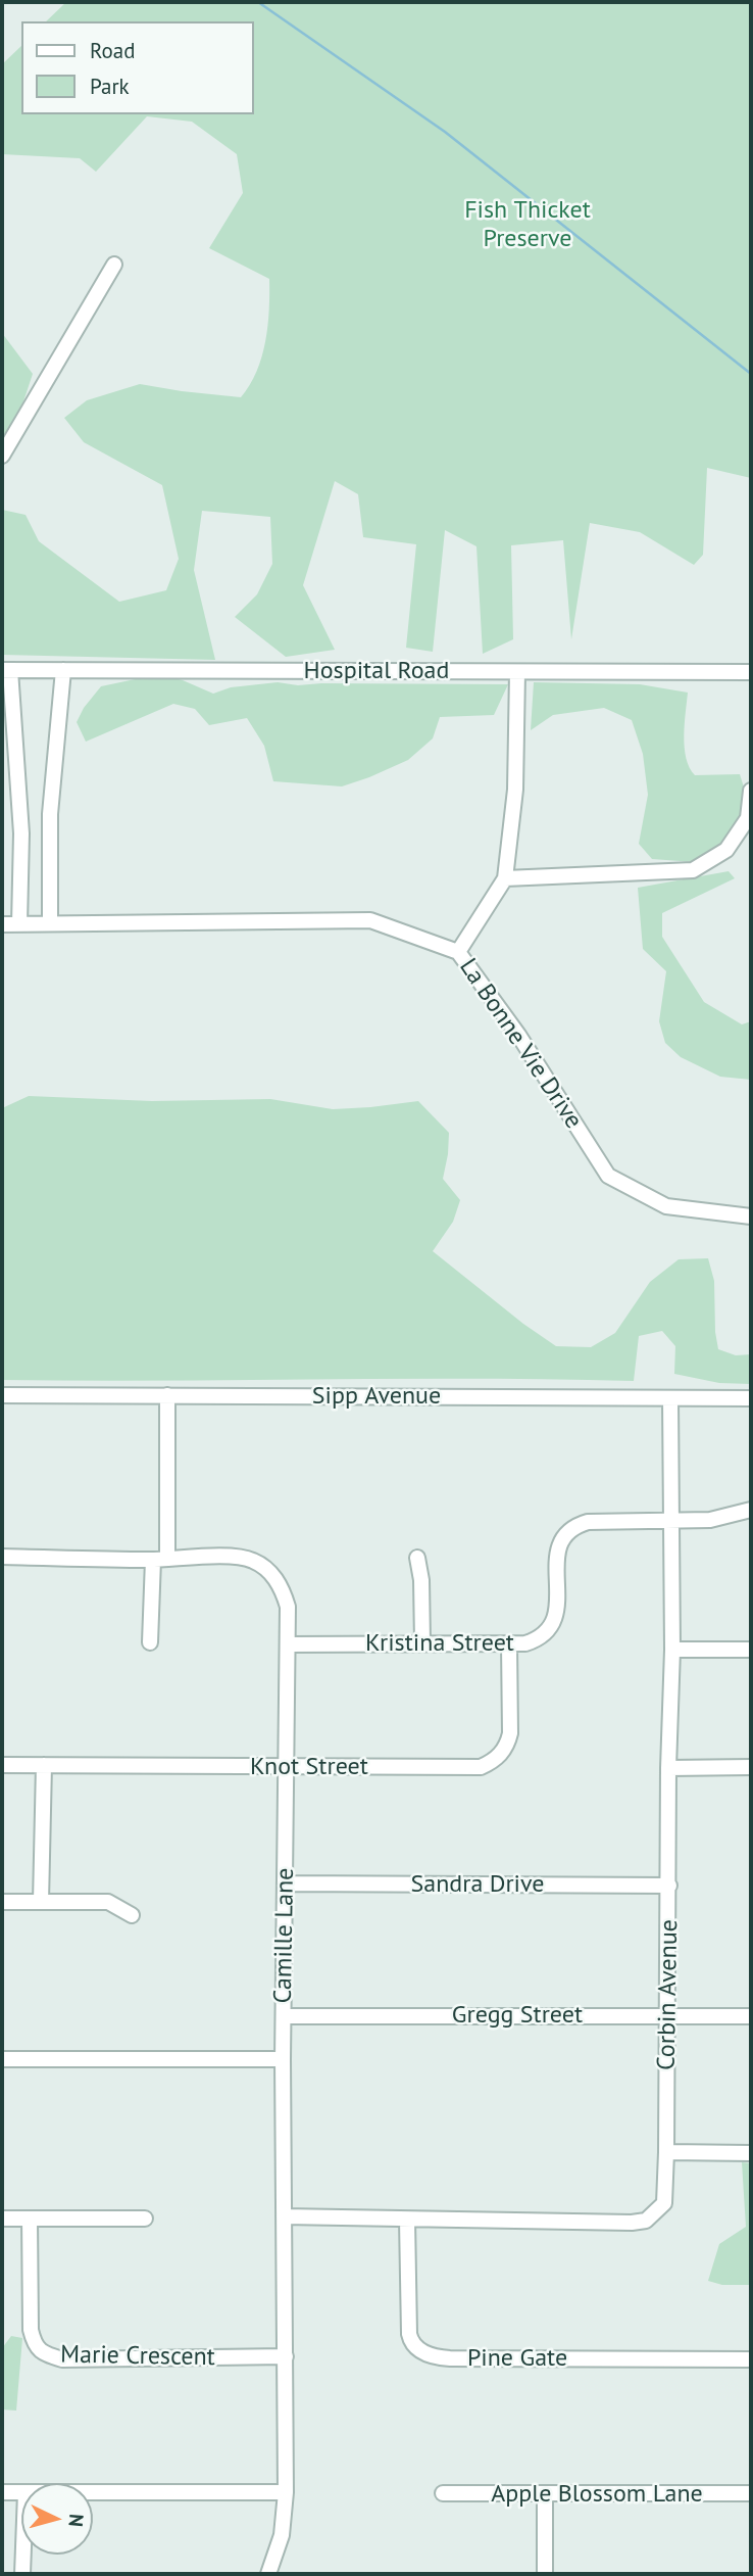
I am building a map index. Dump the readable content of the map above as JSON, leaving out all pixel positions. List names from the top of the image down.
{
  "streets": {
    "street": [
      "Hospital Road",
      "La Bonne Vie Drive",
      "Sipp Avenue",
      "Kristina Street",
      "Knot Street",
      "Sandra Drive",
      "Camille Lane",
      "Corbin Avenue",
      "Gregg Street",
      "Marie Crescent",
      "Pine Gate",
      "Apple Blossom Lane"
    ]
  },
  "crossings": [
    ["Sipp Avenue", "Corbin Avenue"],
    ["Kristina Street", "Knot Street"],
    ["Kristina Street", "Camille Lane"],
    ["Kristina Street", "Corbin Avenue"],
    ["Knot Street", "Camille Lane"],
    ["Sandra Drive", "Camille Lane"],
    ["Sandra Drive", "Corbin Avenue"],
    ["Camille Lane", "Corbin Avenue"],
    ["Camille Lane", "Gregg Street"],
    ["Camille Lane", "Marie Crescent"],
    ["Corbin Avenue", "Gregg Street"],
    ["Corbin Avenue", "Pine Gate"]
  ],
  "parks": ["Fish Thicket Preserve"],
  "legend": ["Road", "Park"],
  "north": "right"
}
